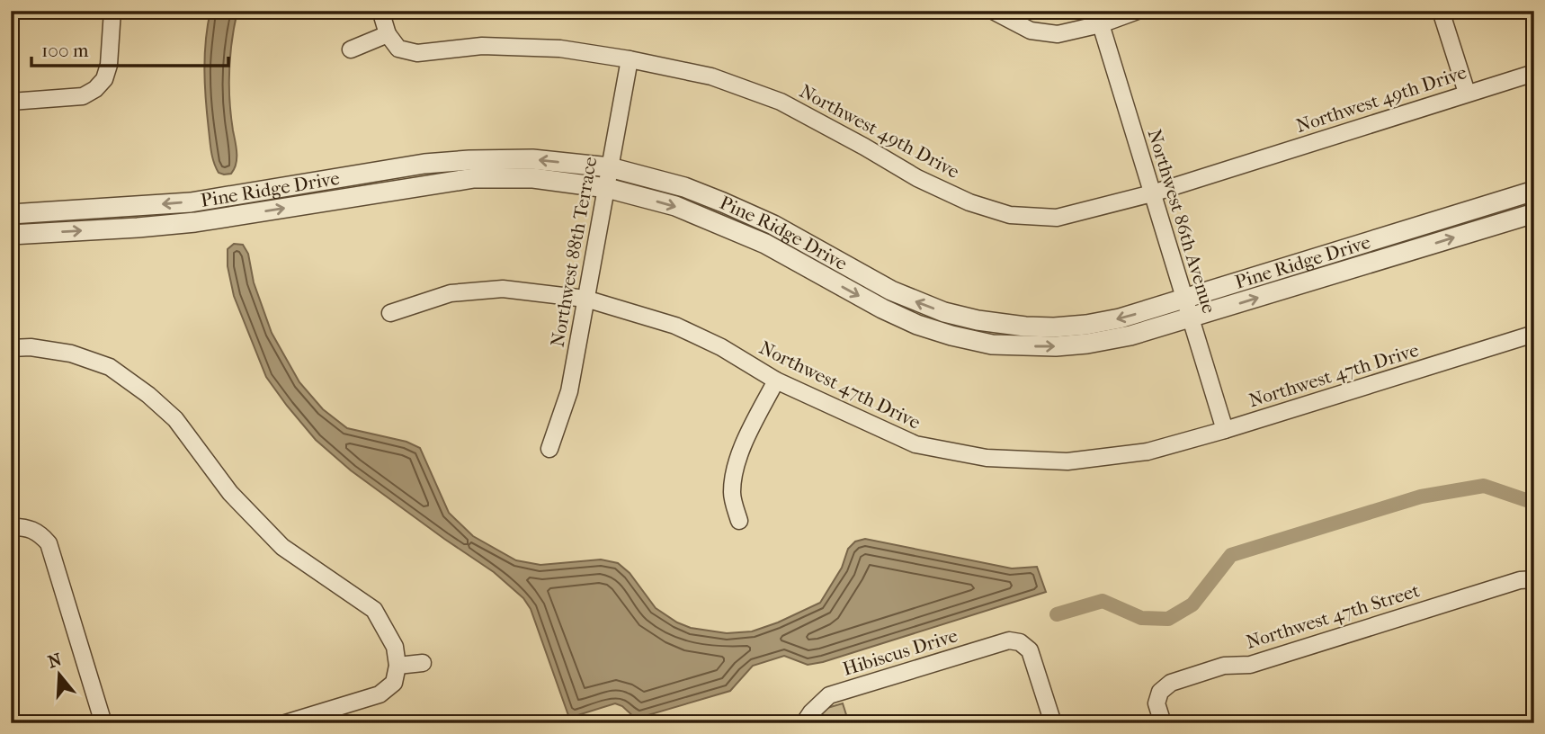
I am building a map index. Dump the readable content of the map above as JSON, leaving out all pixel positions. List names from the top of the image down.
{
  "streets": {
    "street": [
      "Northwest 49th Drive",
      "Pine Ridge Drive",
      "Northwest 86th Avenue",
      "Northwest 88th Terrace",
      "Northwest 47th Drive",
      "Northwest 47th Street",
      "Hibiscus Drive"
    ]
  },
  "crossings": [
    ["Northwest 49th Drive", "Northwest 86th Avenue"],
    ["Northwest 49th Drive", "Northwest 88th Terrace"],
    ["Pine Ridge Drive", "Northwest 86th Avenue"],
    ["Pine Ridge Drive", "Northwest 88th Terrace"],
    ["Northwest 86th Avenue", "Northwest 47th Drive"],
    ["Northwest 88th Terrace", "Northwest 47th Drive"]
  ],
  "scale_bar": "100 m",
  "north": "top"
}
